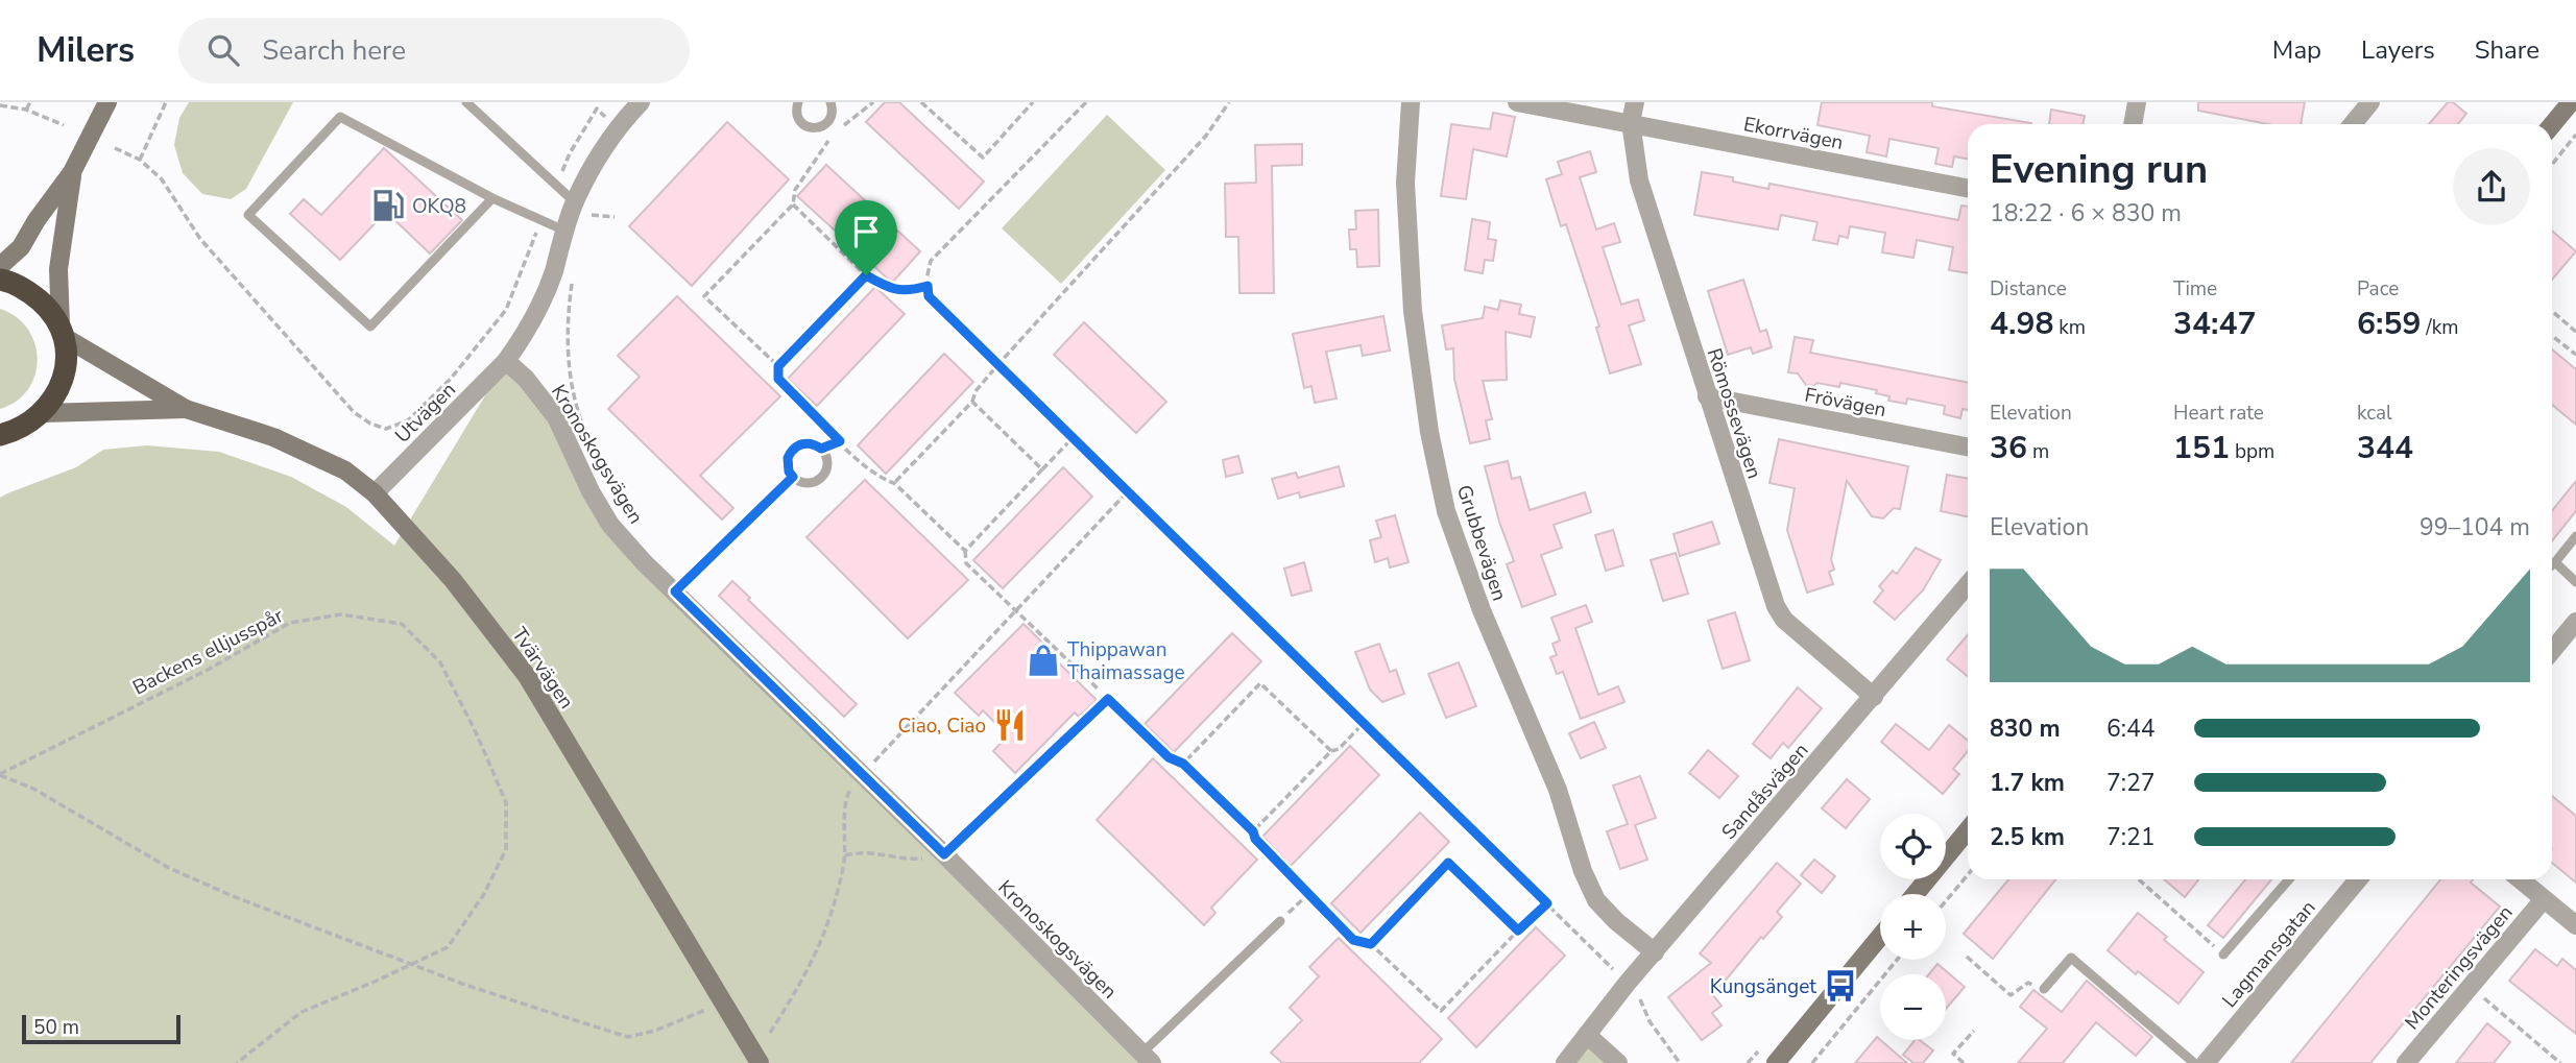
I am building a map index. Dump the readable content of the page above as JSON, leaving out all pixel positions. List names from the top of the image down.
{
  "streets": {
    "street": [
      "Ekorrvägen",
      "Frövägen",
      "Utvägen",
      "Römossevägen",
      "Kronoskogsvägen",
      "Grubbevägen",
      "Tvärvägen",
      "Sandåsvägen",
      "Lagmansgatan",
      "Monteringsvägen"
    ],
    "path": ["Backens elljusspår"]
  },
  "crossings": [
    ["Ekorrvägen", "Römossevägen"],
    ["Frövägen", "Römossevägen"],
    ["Utvägen", "Kronoskogsvägen"],
    ["Utvägen", "Tvärvägen"],
    ["Römossevägen", "Sandåsvägen"],
    ["Grubbevägen", "Sandåsvägen"]
  ],
  "places": {
    "fuel station": ["OKQ8"],
    "shop": ["Thippawan Thaimassage"],
    "restaurant": ["Ciao, Ciao"],
    "bus stop": ["Kungsänget"]
  },
  "scale_bar": "50 m",
  "page": {
    "header": "Milers",
    "search": "Search here",
    "nav": ["Map", "Layers", "Share"],
    "heading": ["Evening run", "18:22 · 6 × 830 m"],
    "stats": [
      ["Distance", "4.98 km"],
      ["Time", "34:47"],
      ["Pace", "6:59 /km"],
      ["Elevation", "36 m"],
      ["Heart rate", "151 bpm"],
      ["kcal", "344"]
    ],
    "chart": ["Elevation", "99–104 m"],
    "list": [
      {
        "name": "830 m",
        "note": "6:44"
      },
      {
        "name": "1.7 km",
        "note": "7:27"
      },
      {
        "name": "2.5 km",
        "note": "7:21"
      }
    ],
    "map_buttons": ["+", "−"],
    "scale": "50 m"
  }
}
